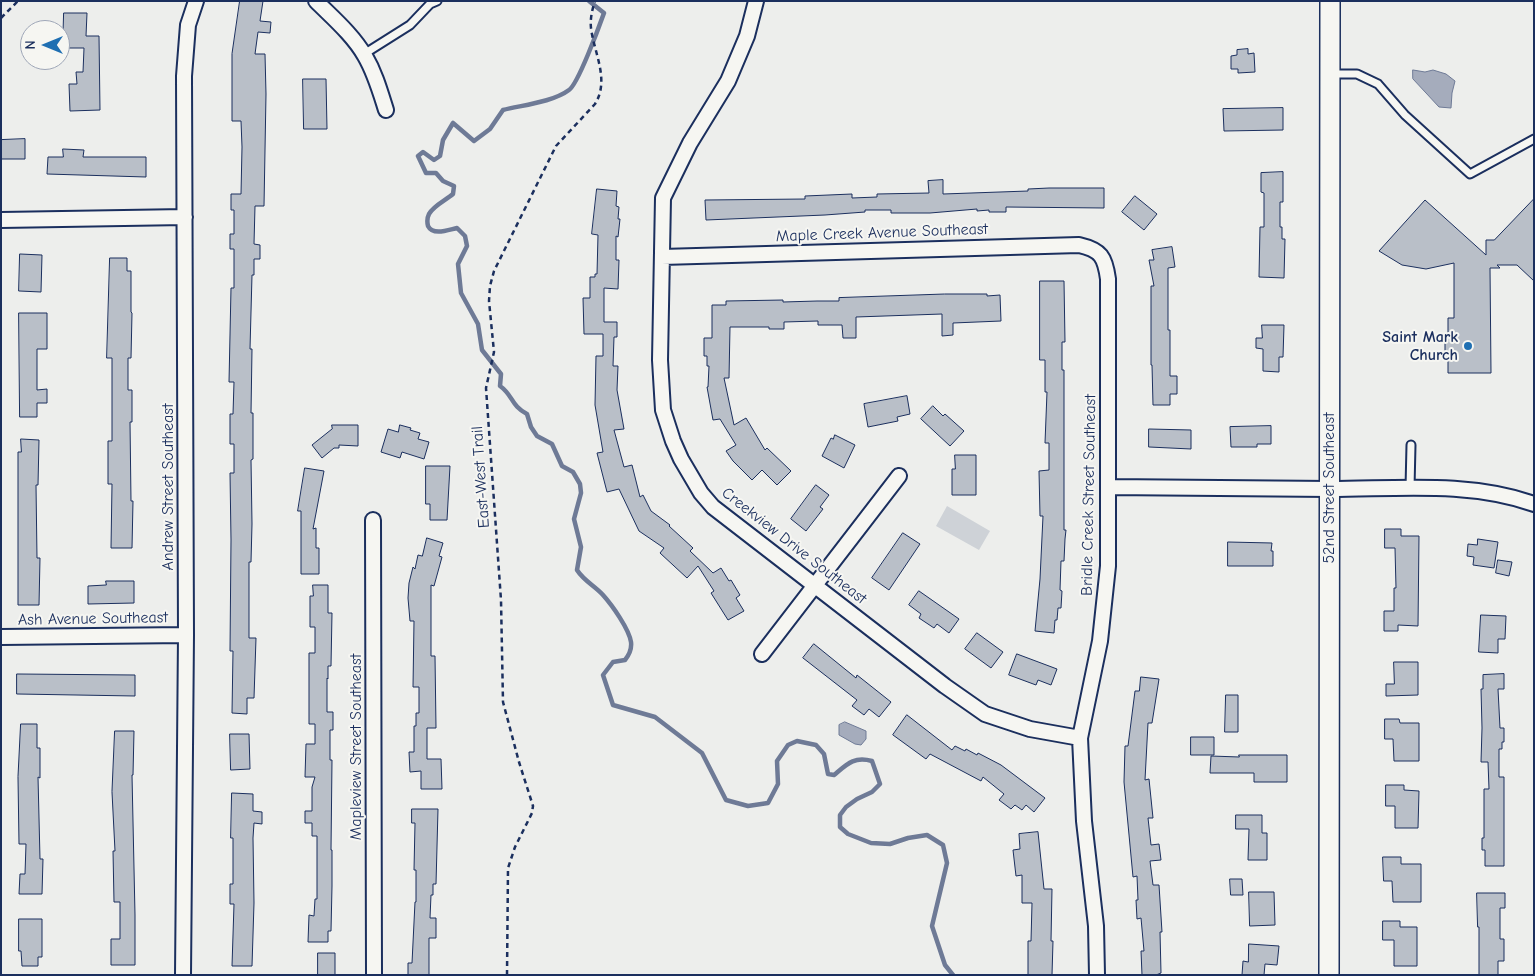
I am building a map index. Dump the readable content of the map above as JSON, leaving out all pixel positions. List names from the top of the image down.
{
  "streets": {
    "main road": ["52nd Street Southeast"],
    "street": [
      "Maple Creek Avenue Southeast",
      "Andrew Street Southeast",
      "Bridle Creek Street Southeast",
      "Creekview Drive Southeast",
      "Ash Avenue Southeast",
      "Mapleview Street Southeast"
    ],
    "path": ["East-West Trail"]
  },
  "crossings": [
    ["Maple Creek Avenue Southeast", "Bridle Creek Street Southeast"],
    ["Maple Creek Avenue Southeast", "Creekview Drive Southeast"],
    ["Andrew Street Southeast", "Ash Avenue Southeast"],
    ["Bridle Creek Street Southeast", "Creekview Drive Southeast"]
  ],
  "places": ["Saint Mark Church"],
  "north": "left"
}
